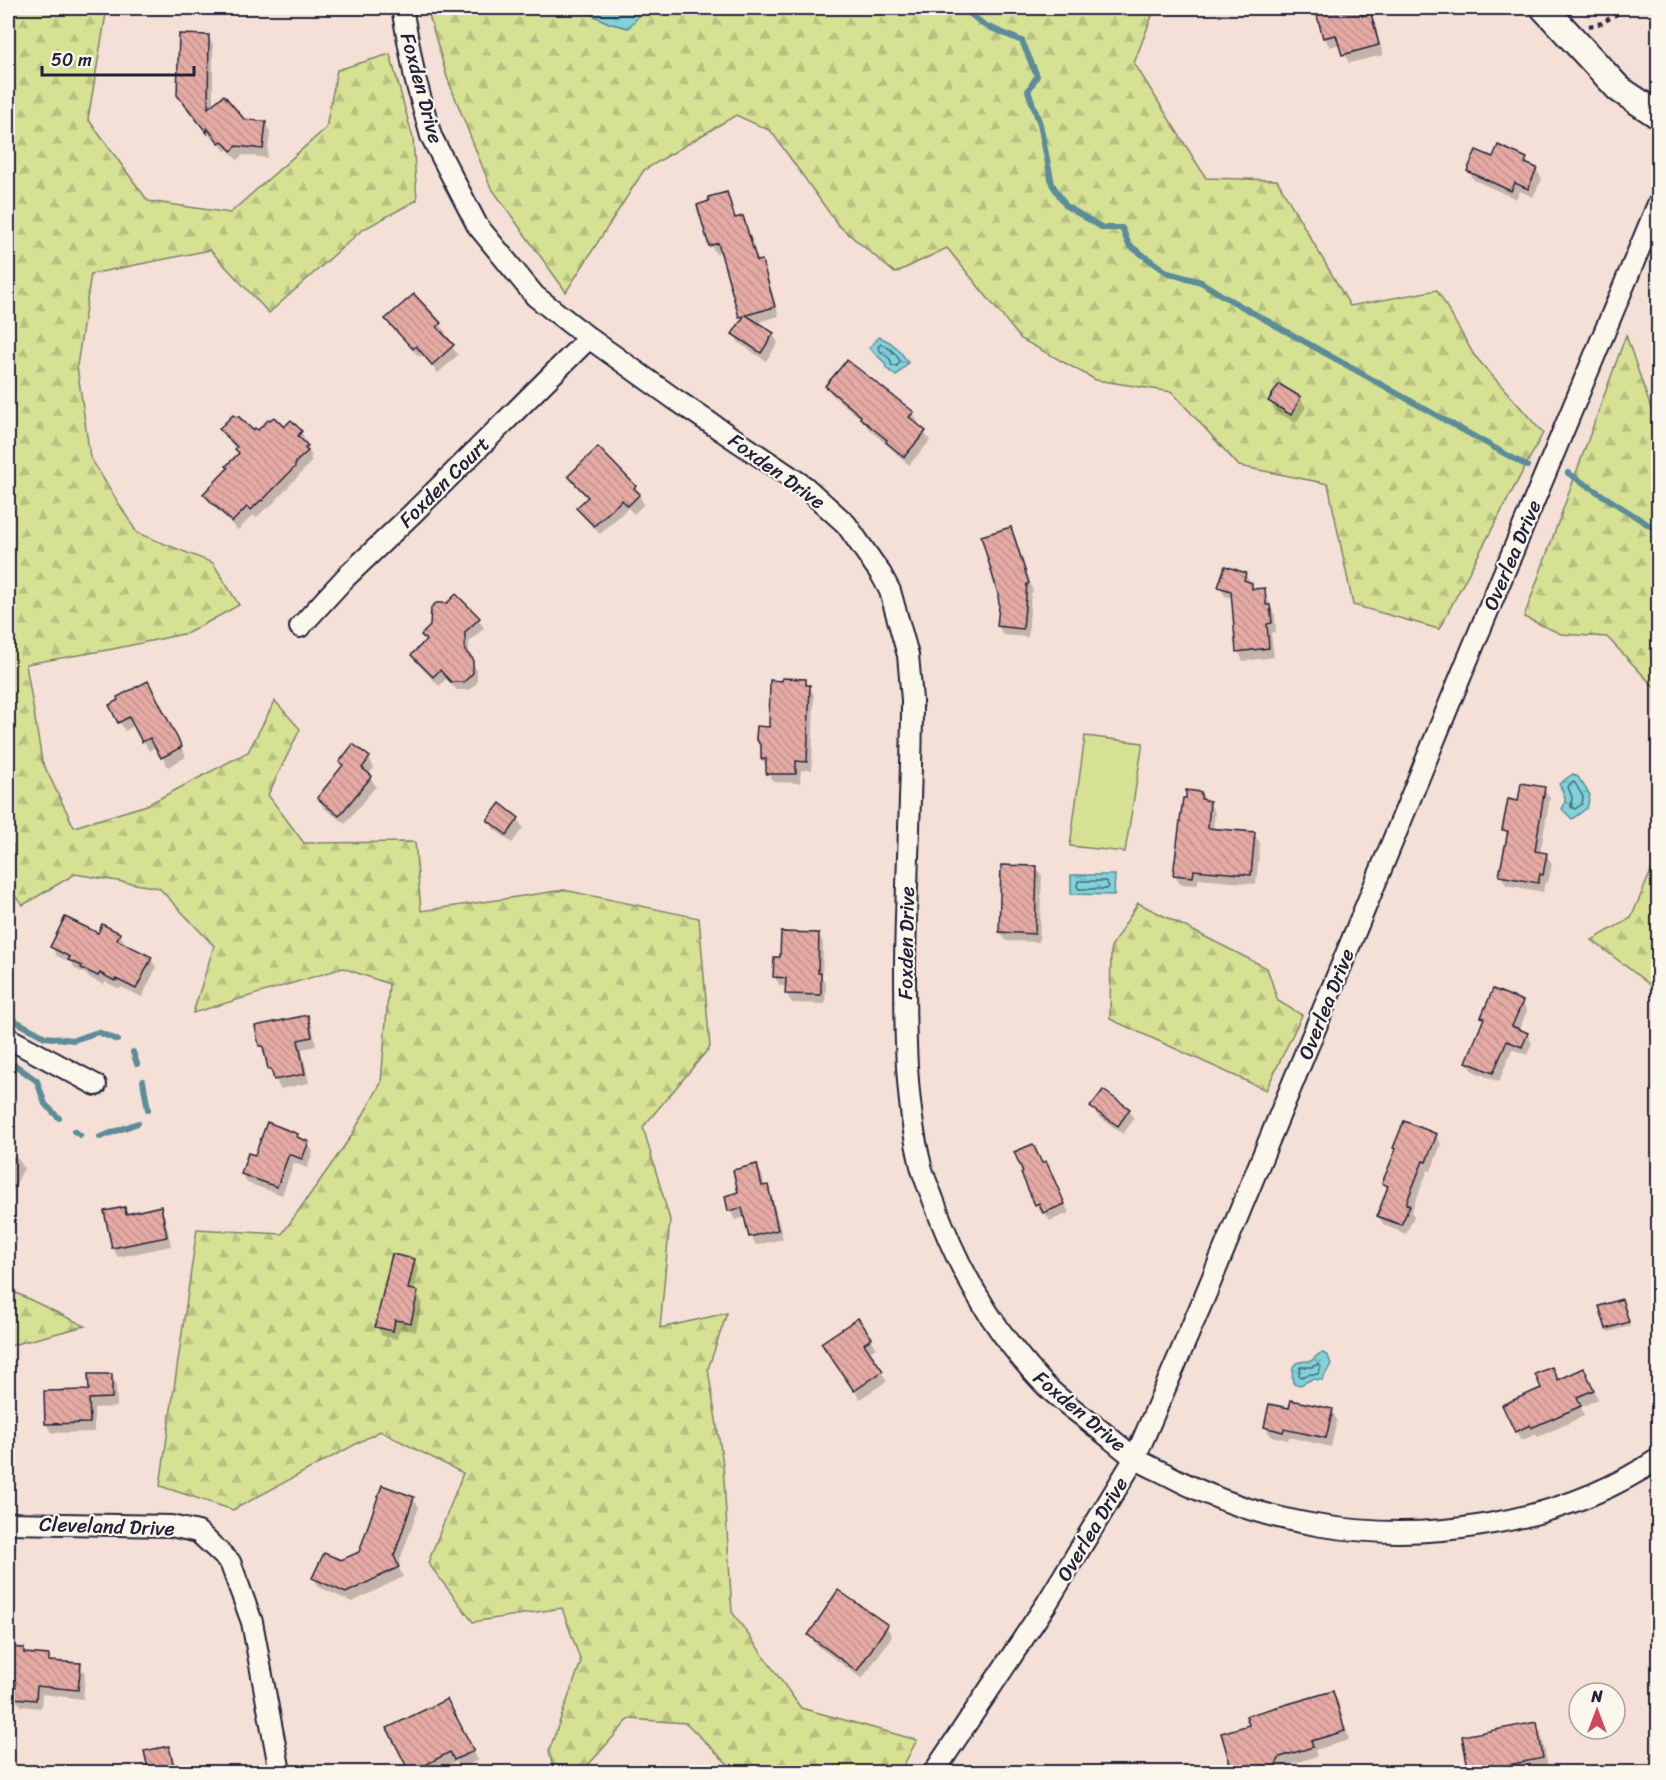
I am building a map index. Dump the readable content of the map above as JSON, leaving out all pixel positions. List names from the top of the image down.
{
  "streets": {
    "street": [
      "Foxden Drive",
      "Foxden Court",
      "Overlea Drive",
      "Cleveland Drive"
    ]
  },
  "crossings": [
    ["Foxden Drive", "Foxden Court"],
    ["Foxden Drive", "Overlea Drive"]
  ],
  "scale_bar": "50 m",
  "north": "top"
}
